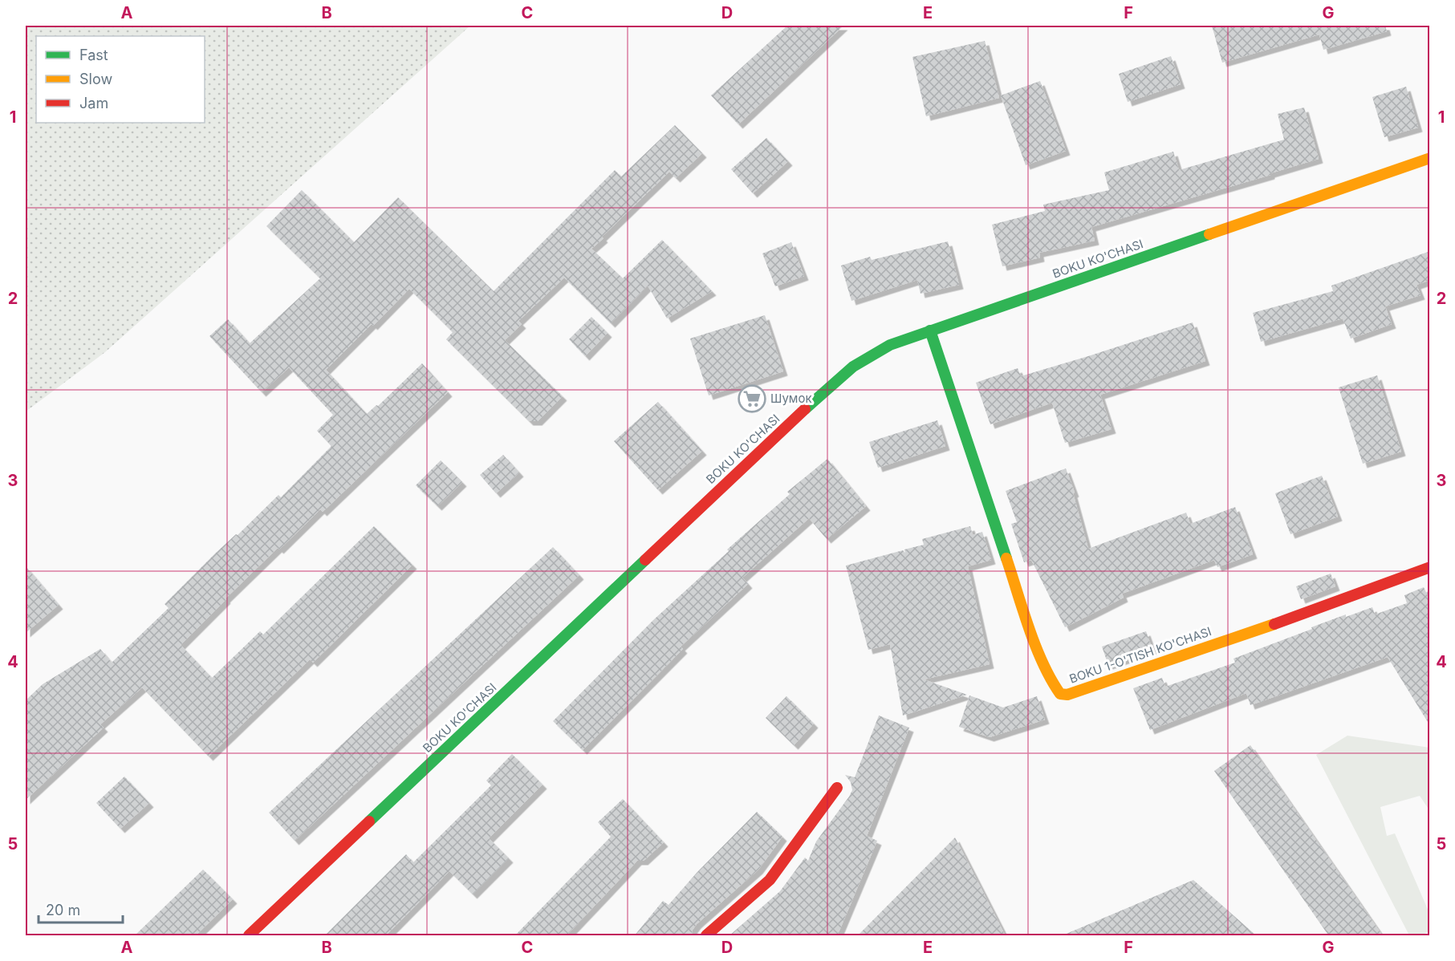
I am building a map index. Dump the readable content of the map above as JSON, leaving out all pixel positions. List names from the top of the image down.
{
  "streets": {
    "street": ["BOKU KO'CHASI", "BOKU 1-O'TISH KO'CHASI"]
  },
  "crossings": [
    ["BOKU KO'CHASI", "BOKU 1-O'TISH KO'CHASI"]
  ],
  "places": {
    "supermarket": ["Шумок"]
  },
  "legend": ["Fast", "Slow", "Jam"],
  "scale_bar": "20 m",
  "grid": {
    "columns": [
      "A",
      "B",
      "C",
      "D",
      "E",
      "F",
      "G"
    ],
    "rows": [
      "1",
      "2",
      "3",
      "4",
      "5"
    ]
  }
}
